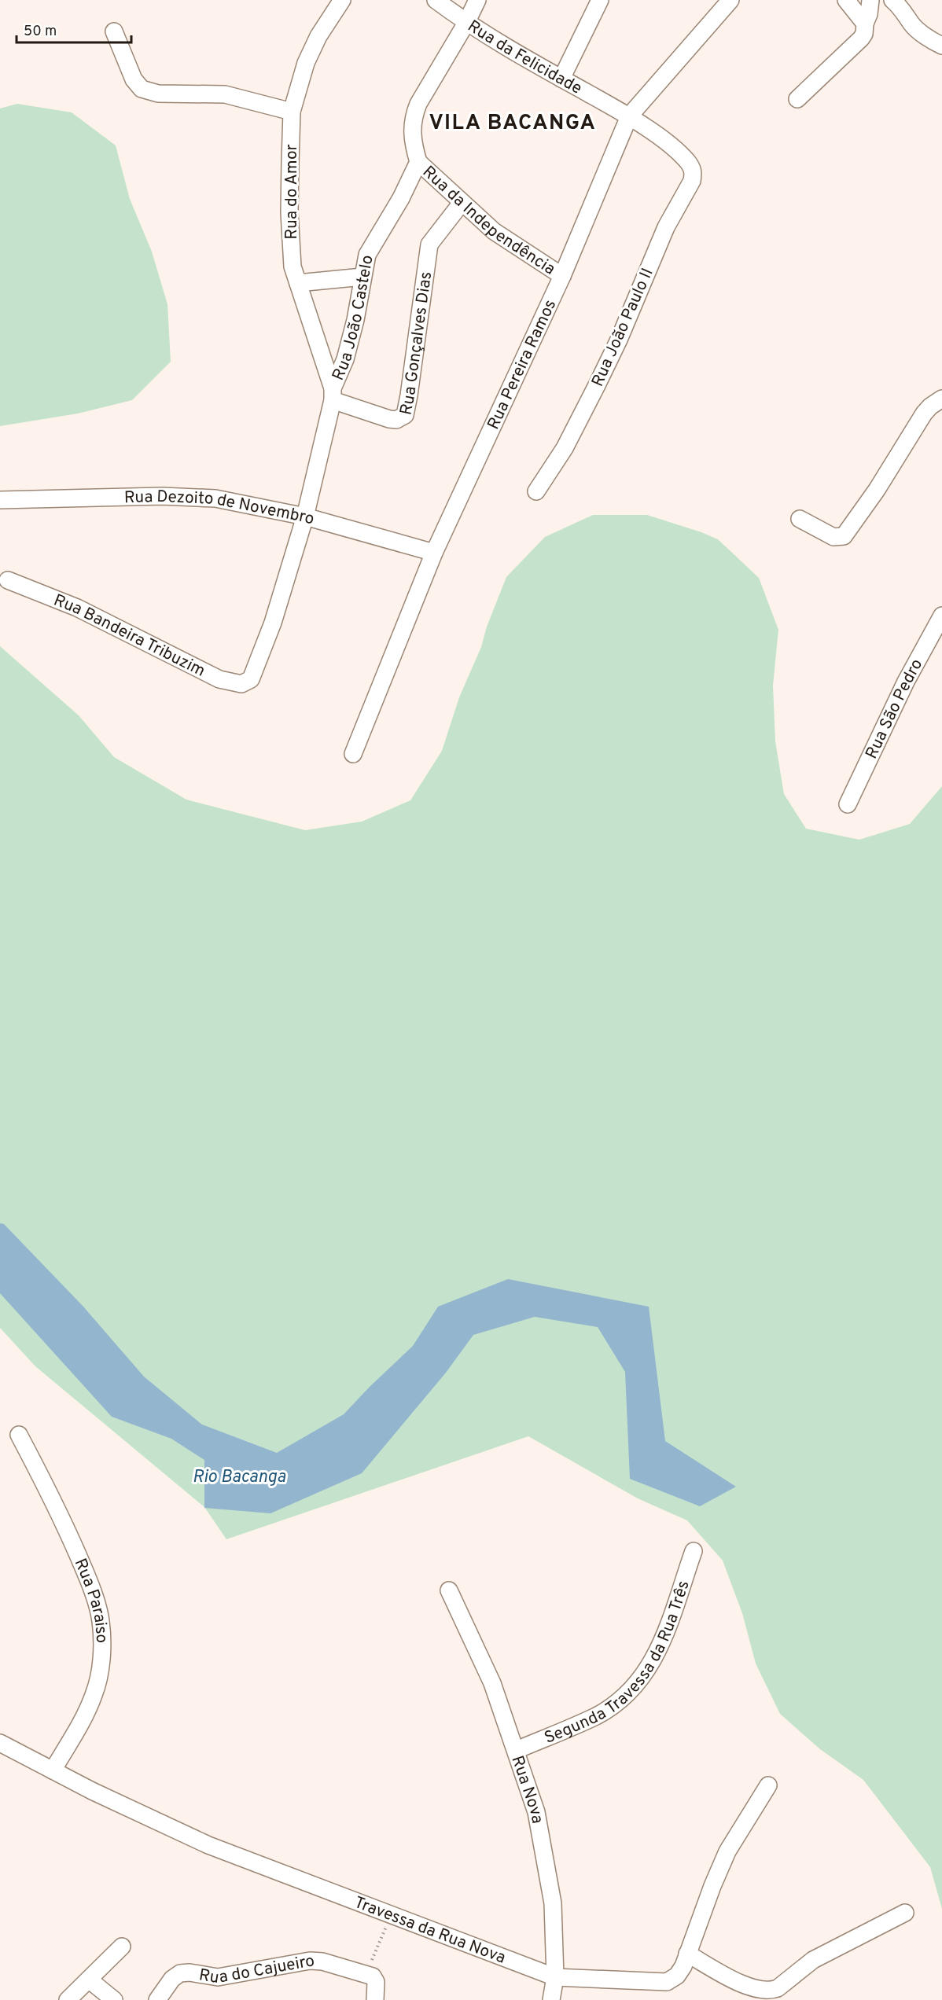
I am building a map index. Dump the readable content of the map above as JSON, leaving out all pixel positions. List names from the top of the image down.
{
  "streets": {
    "street": [
      "Rua da Felicidade",
      "Rua do Amor",
      "Rua da Independência",
      "Rua João Castelo",
      "Rua João Paulo II",
      "Rua Gonçalves Dias",
      "Rua Pereira Ramos",
      "Rua Dezoito de Novembro",
      "Rua Bandeira Tribuzim",
      "Rua São Pedro",
      "Rua Paraiso",
      "Segunda Travessa da Rua Três",
      "Rua Nova",
      "Travessa da Rua Nova",
      "Rua do Cajueiro"
    ]
  },
  "crossings": [
    ["Rua da Felicidade", "Rua João Paulo II"],
    ["Rua da Felicidade", "Rua Pereira Ramos"],
    ["Rua do Amor", "Rua João Castelo"],
    ["Rua do Amor", "Rua Gonçalves Dias"],
    ["Rua da Independência", "Rua João Castelo"],
    ["Rua da Independência", "Rua Gonçalves Dias"],
    ["Rua da Independência", "Rua Pereira Ramos"],
    ["Rua João Castelo", "Rua Gonçalves Dias"],
    ["Rua João Castelo", "Rua Dezoito de Novembro"],
    ["Rua João Castelo", "Rua Bandeira Tribuzim"],
    ["Rua Pereira Ramos", "Rua Dezoito de Novembro"],
    ["Rua Paraiso", "Travessa da Rua Nova"],
    ["Segunda Travessa da Rua Três", "Rua Nova"],
    ["Rua Nova", "Travessa da Rua Nova"]
  ],
  "districts": ["VILA BACANGA"],
  "water": ["Rio Bacanga"],
  "scale_bar": "50 m"
}
